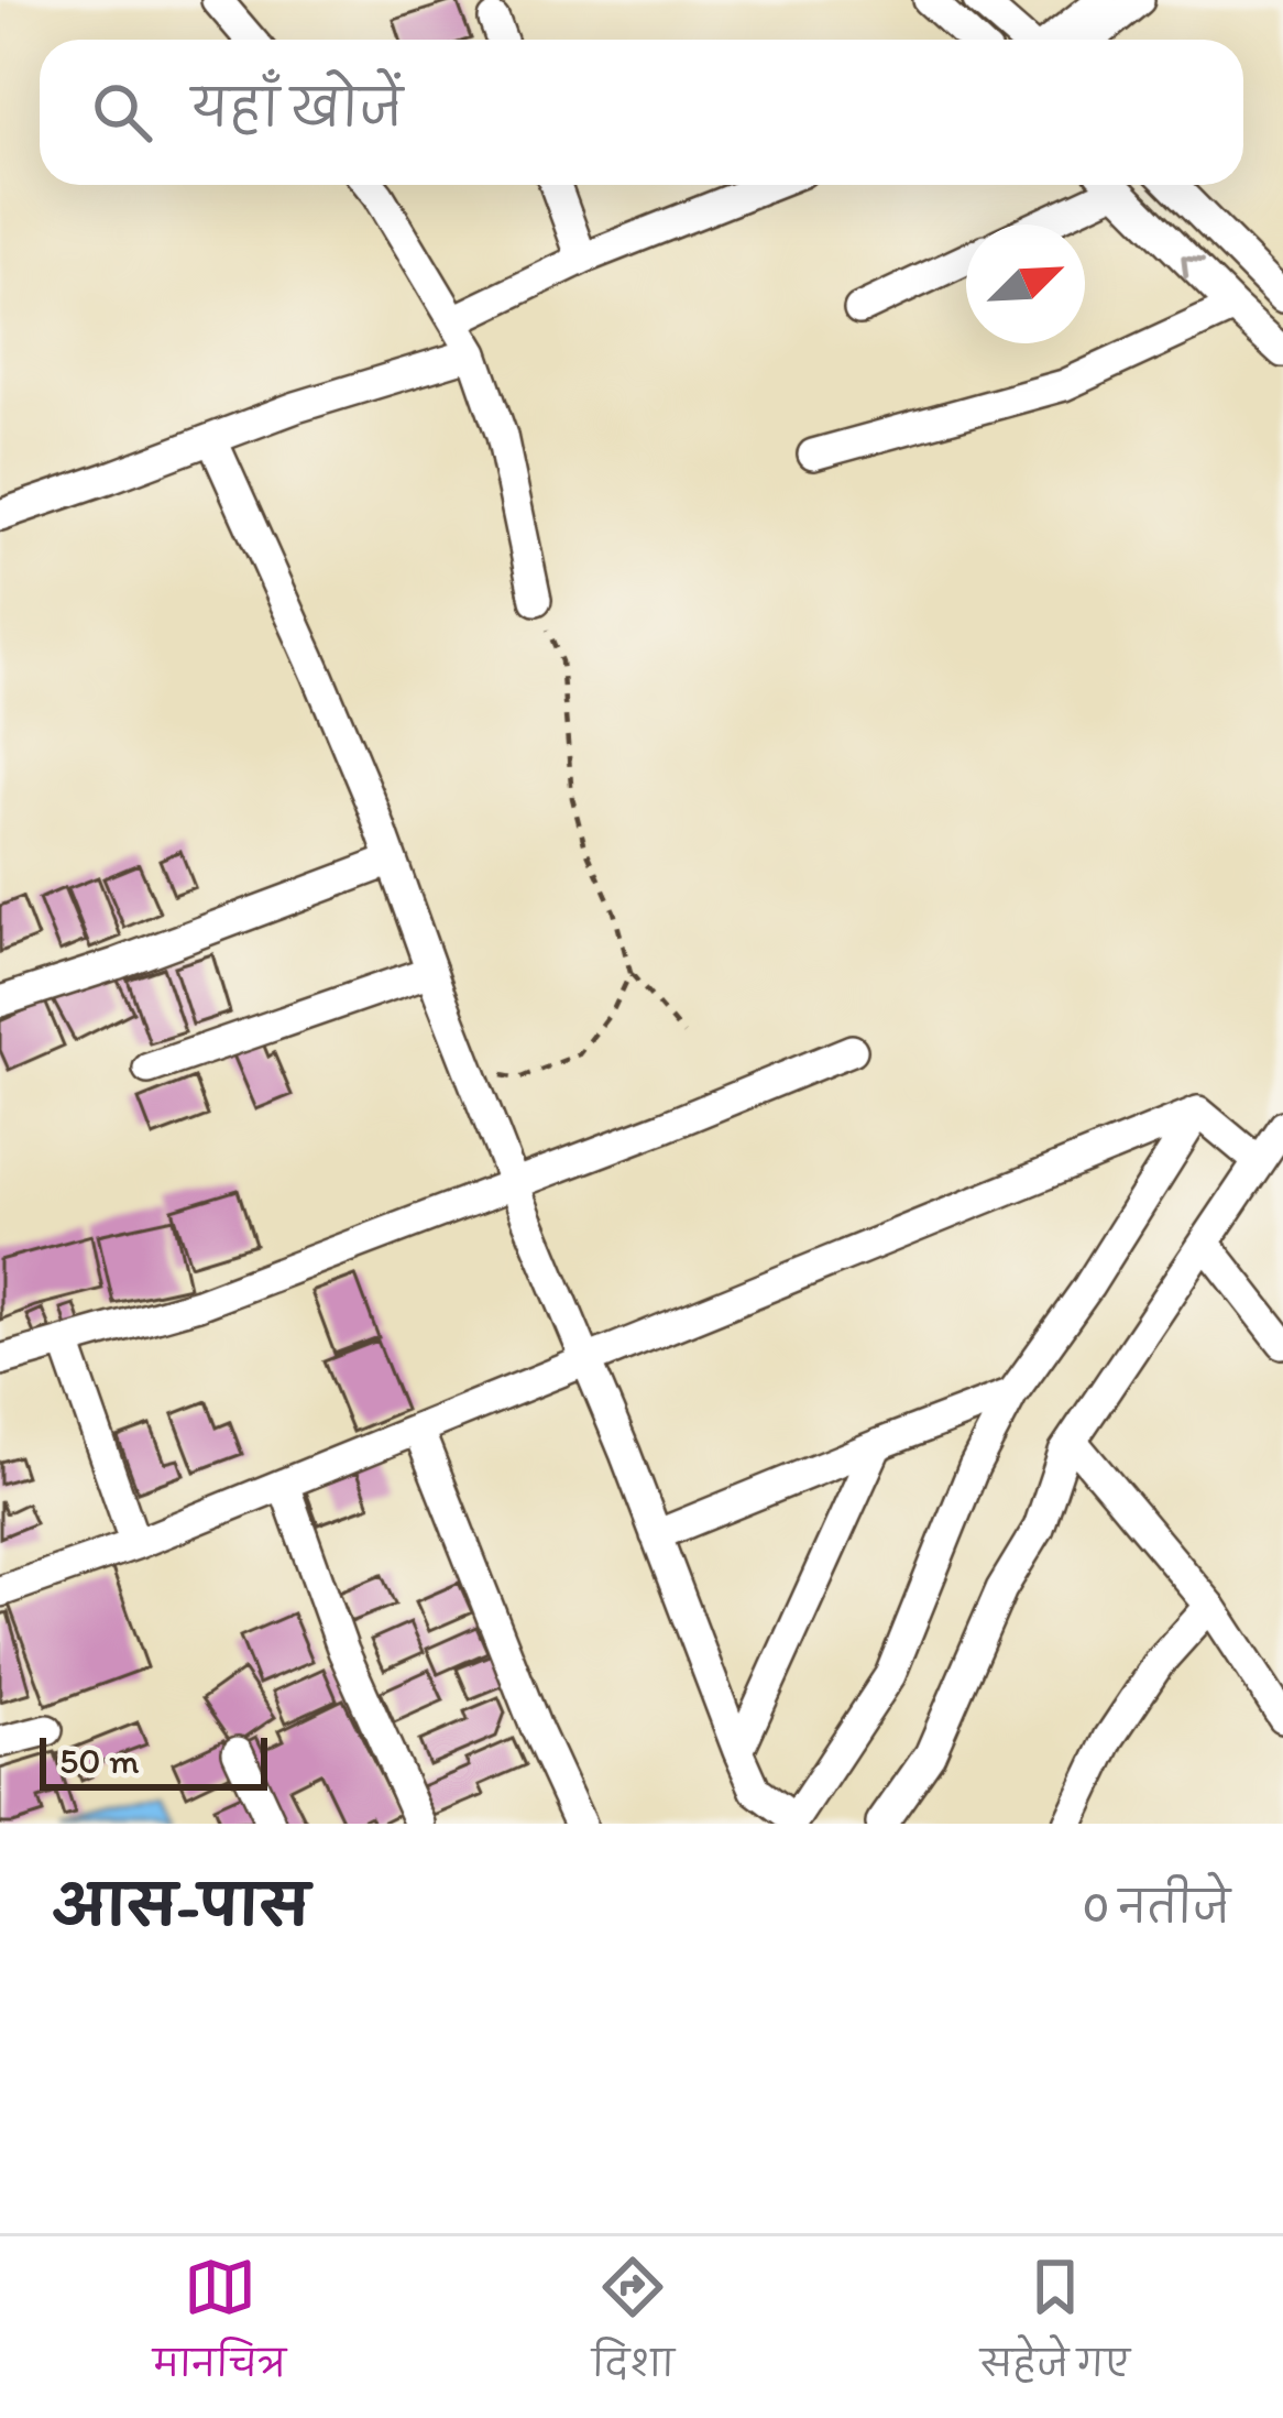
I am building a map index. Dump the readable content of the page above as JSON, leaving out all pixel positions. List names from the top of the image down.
{
  "scale_bar": "50 m",
  "north": "top right",
  "page": {
    "search": "यहाँ खोजें",
    "scale": "50 m",
    "heading": ["आस-पास", "0 नतीजे"],
    "nav": ["मानचित्र", "दिशा", "सहेजे गए"]
  }
}
